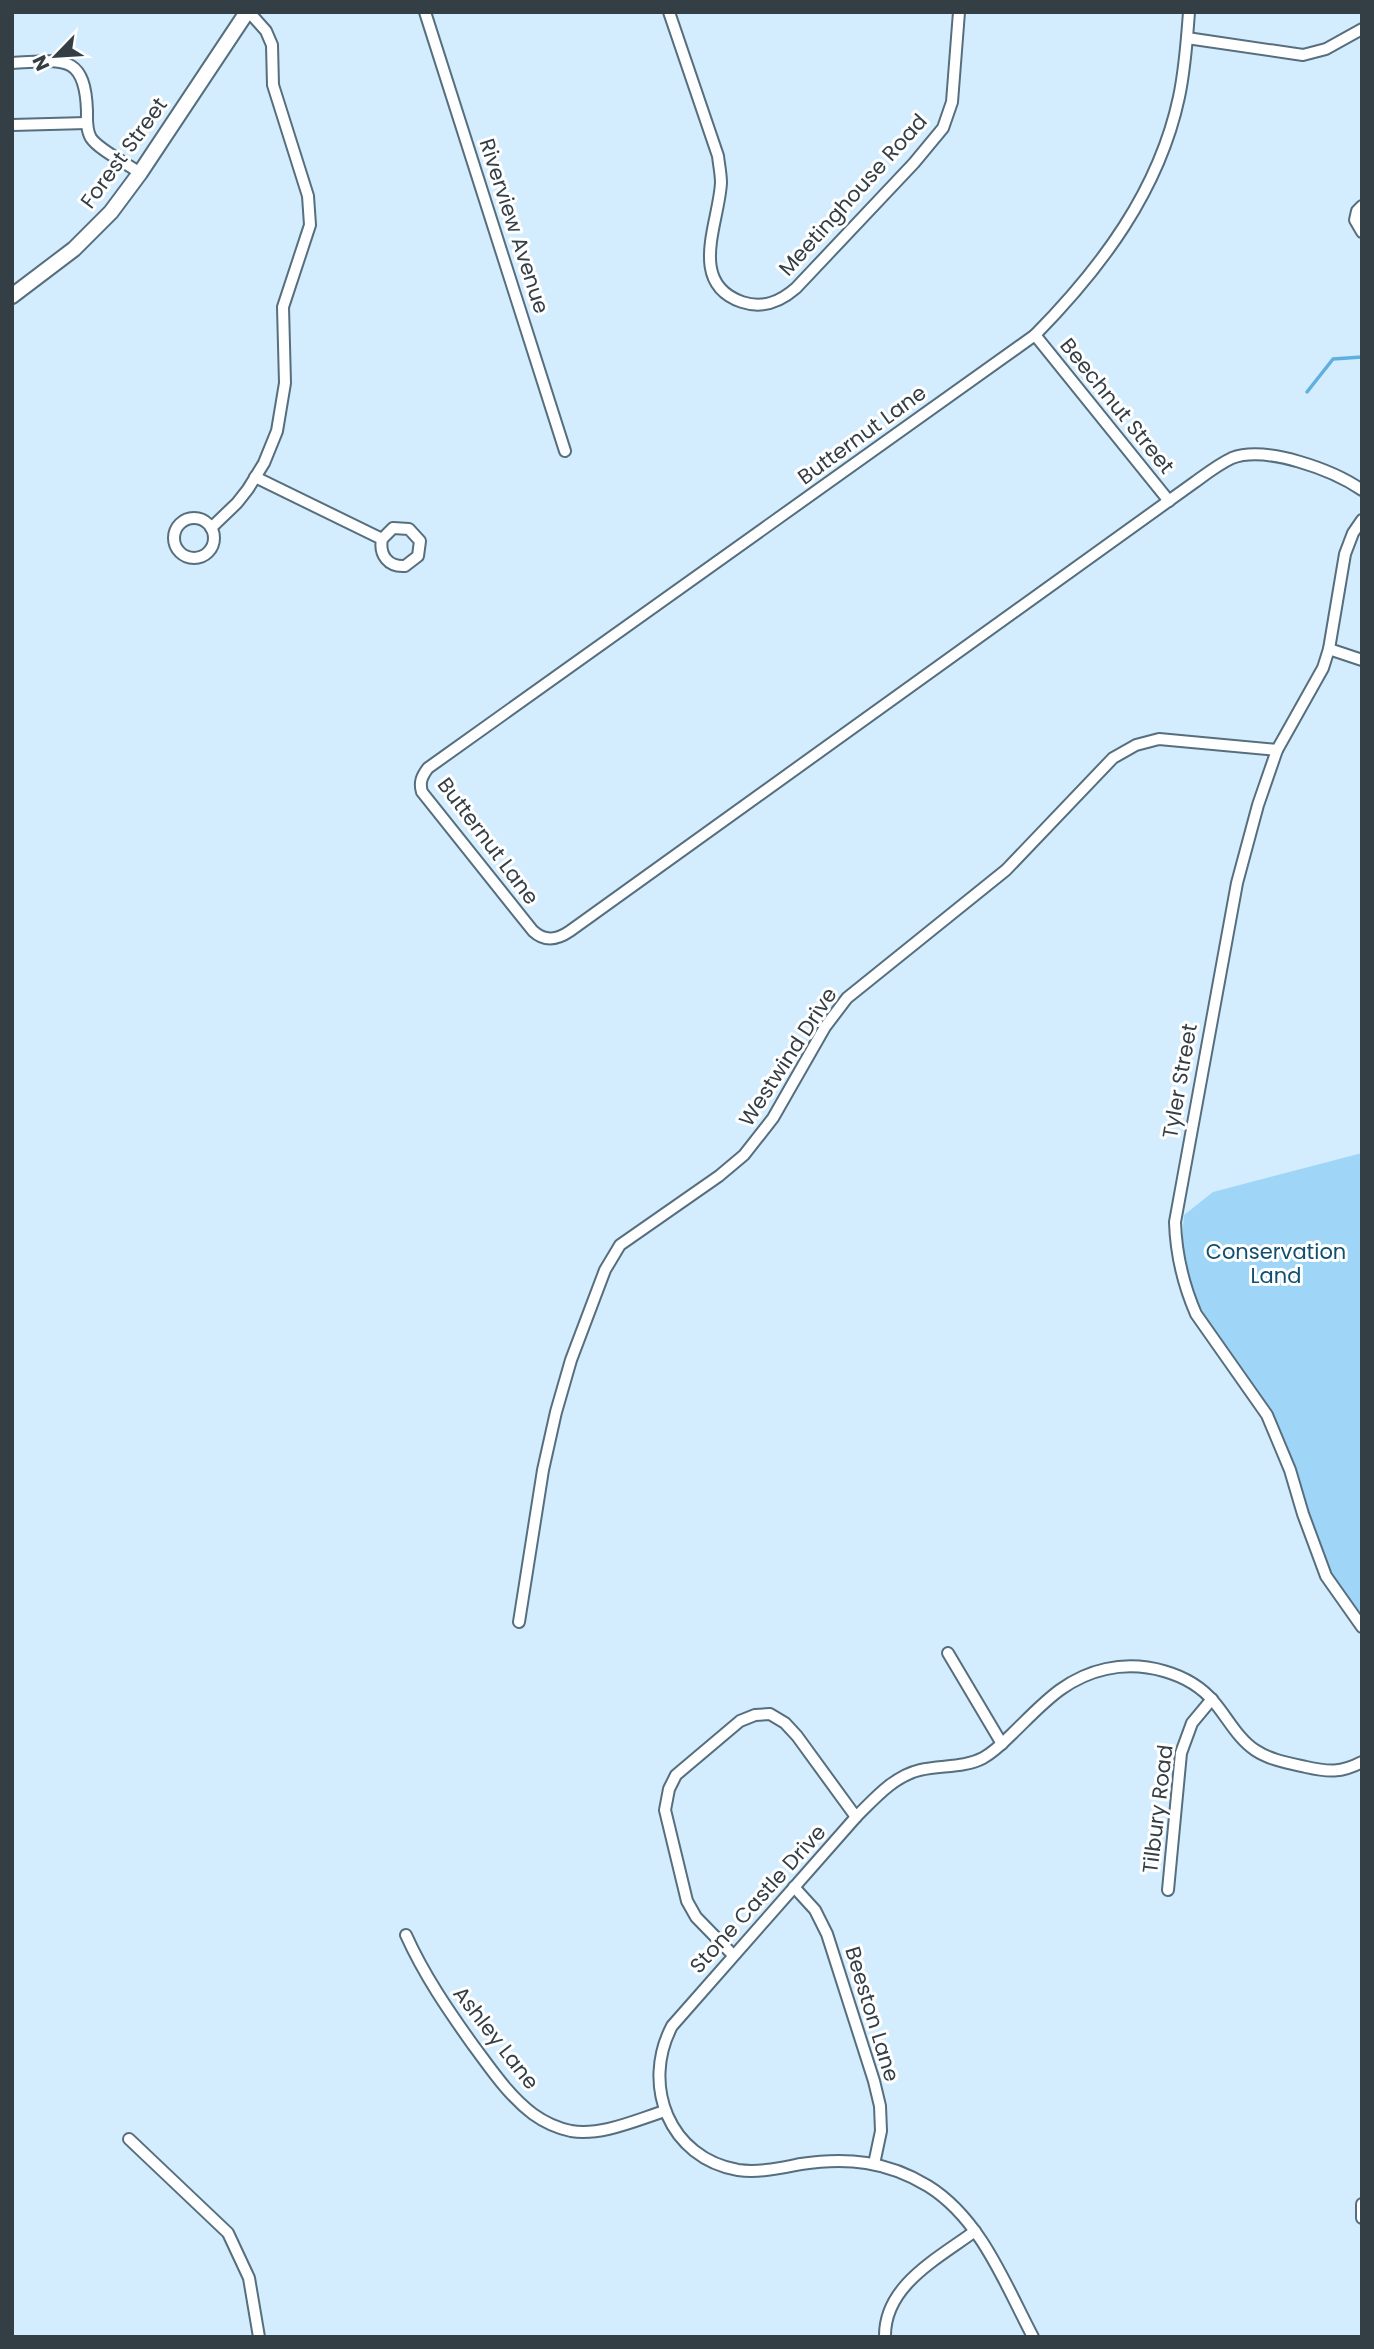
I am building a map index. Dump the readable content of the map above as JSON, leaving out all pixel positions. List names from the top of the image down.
{
  "streets": {
    "street": [
      "Forest Street",
      "Meetinghouse Road",
      "Riverview Avenue",
      "Beechnut Street",
      "Butternut Lane",
      "Westwind Drive",
      "Tyler Street",
      "Tilbury Road",
      "Stone Castle Drive",
      "Beeston Lane",
      "Ashley Lane"
    ]
  },
  "crossings": [
    ["Beechnut Street", "Butternut Lane"],
    ["Westwind Drive", "Tyler Street"],
    ["Tilbury Road", "Stone Castle Drive"],
    ["Stone Castle Drive", "Beeston Lane"],
    ["Stone Castle Drive", "Ashley Lane"]
  ],
  "parks": ["Conservation Land"],
  "north": "bottom left"
}
